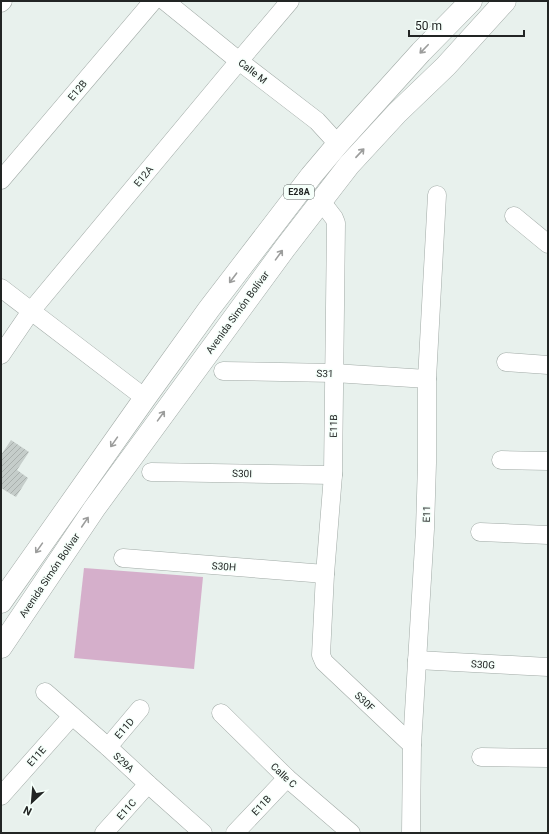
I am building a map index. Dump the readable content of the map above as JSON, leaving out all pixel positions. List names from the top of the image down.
{
  "streets": {
    "highway": ["E28A", "Avenida Simón Bolívar"],
    "street": [
      "Calle M",
      "E12B",
      "E12A",
      "S31",
      "E11B",
      "S30I",
      "E11",
      "S30H",
      "S30G",
      "S30F",
      "E11D",
      "E11E",
      "S29A",
      "Calle C",
      "E11C"
    ]
  },
  "crossings": [
    ["Calle M", "E12A"],
    ["Calle M", "E28A"],
    ["Avenida Simón Bolívar", "E11B"],
    ["S31", "E11B"],
    ["S31", "E11"],
    ["E11B", "S30I"],
    ["E11B", "S30H"],
    ["E11B", "S30F"],
    ["E11B", "Calle C"],
    ["E11", "S30G"],
    ["E11", "S30F"],
    ["E11D", "S29A"],
    ["E11E", "S29A"],
    ["S29A", "E11C"]
  ],
  "scale_bar": "50 m",
  "north": "bottom left"
}
